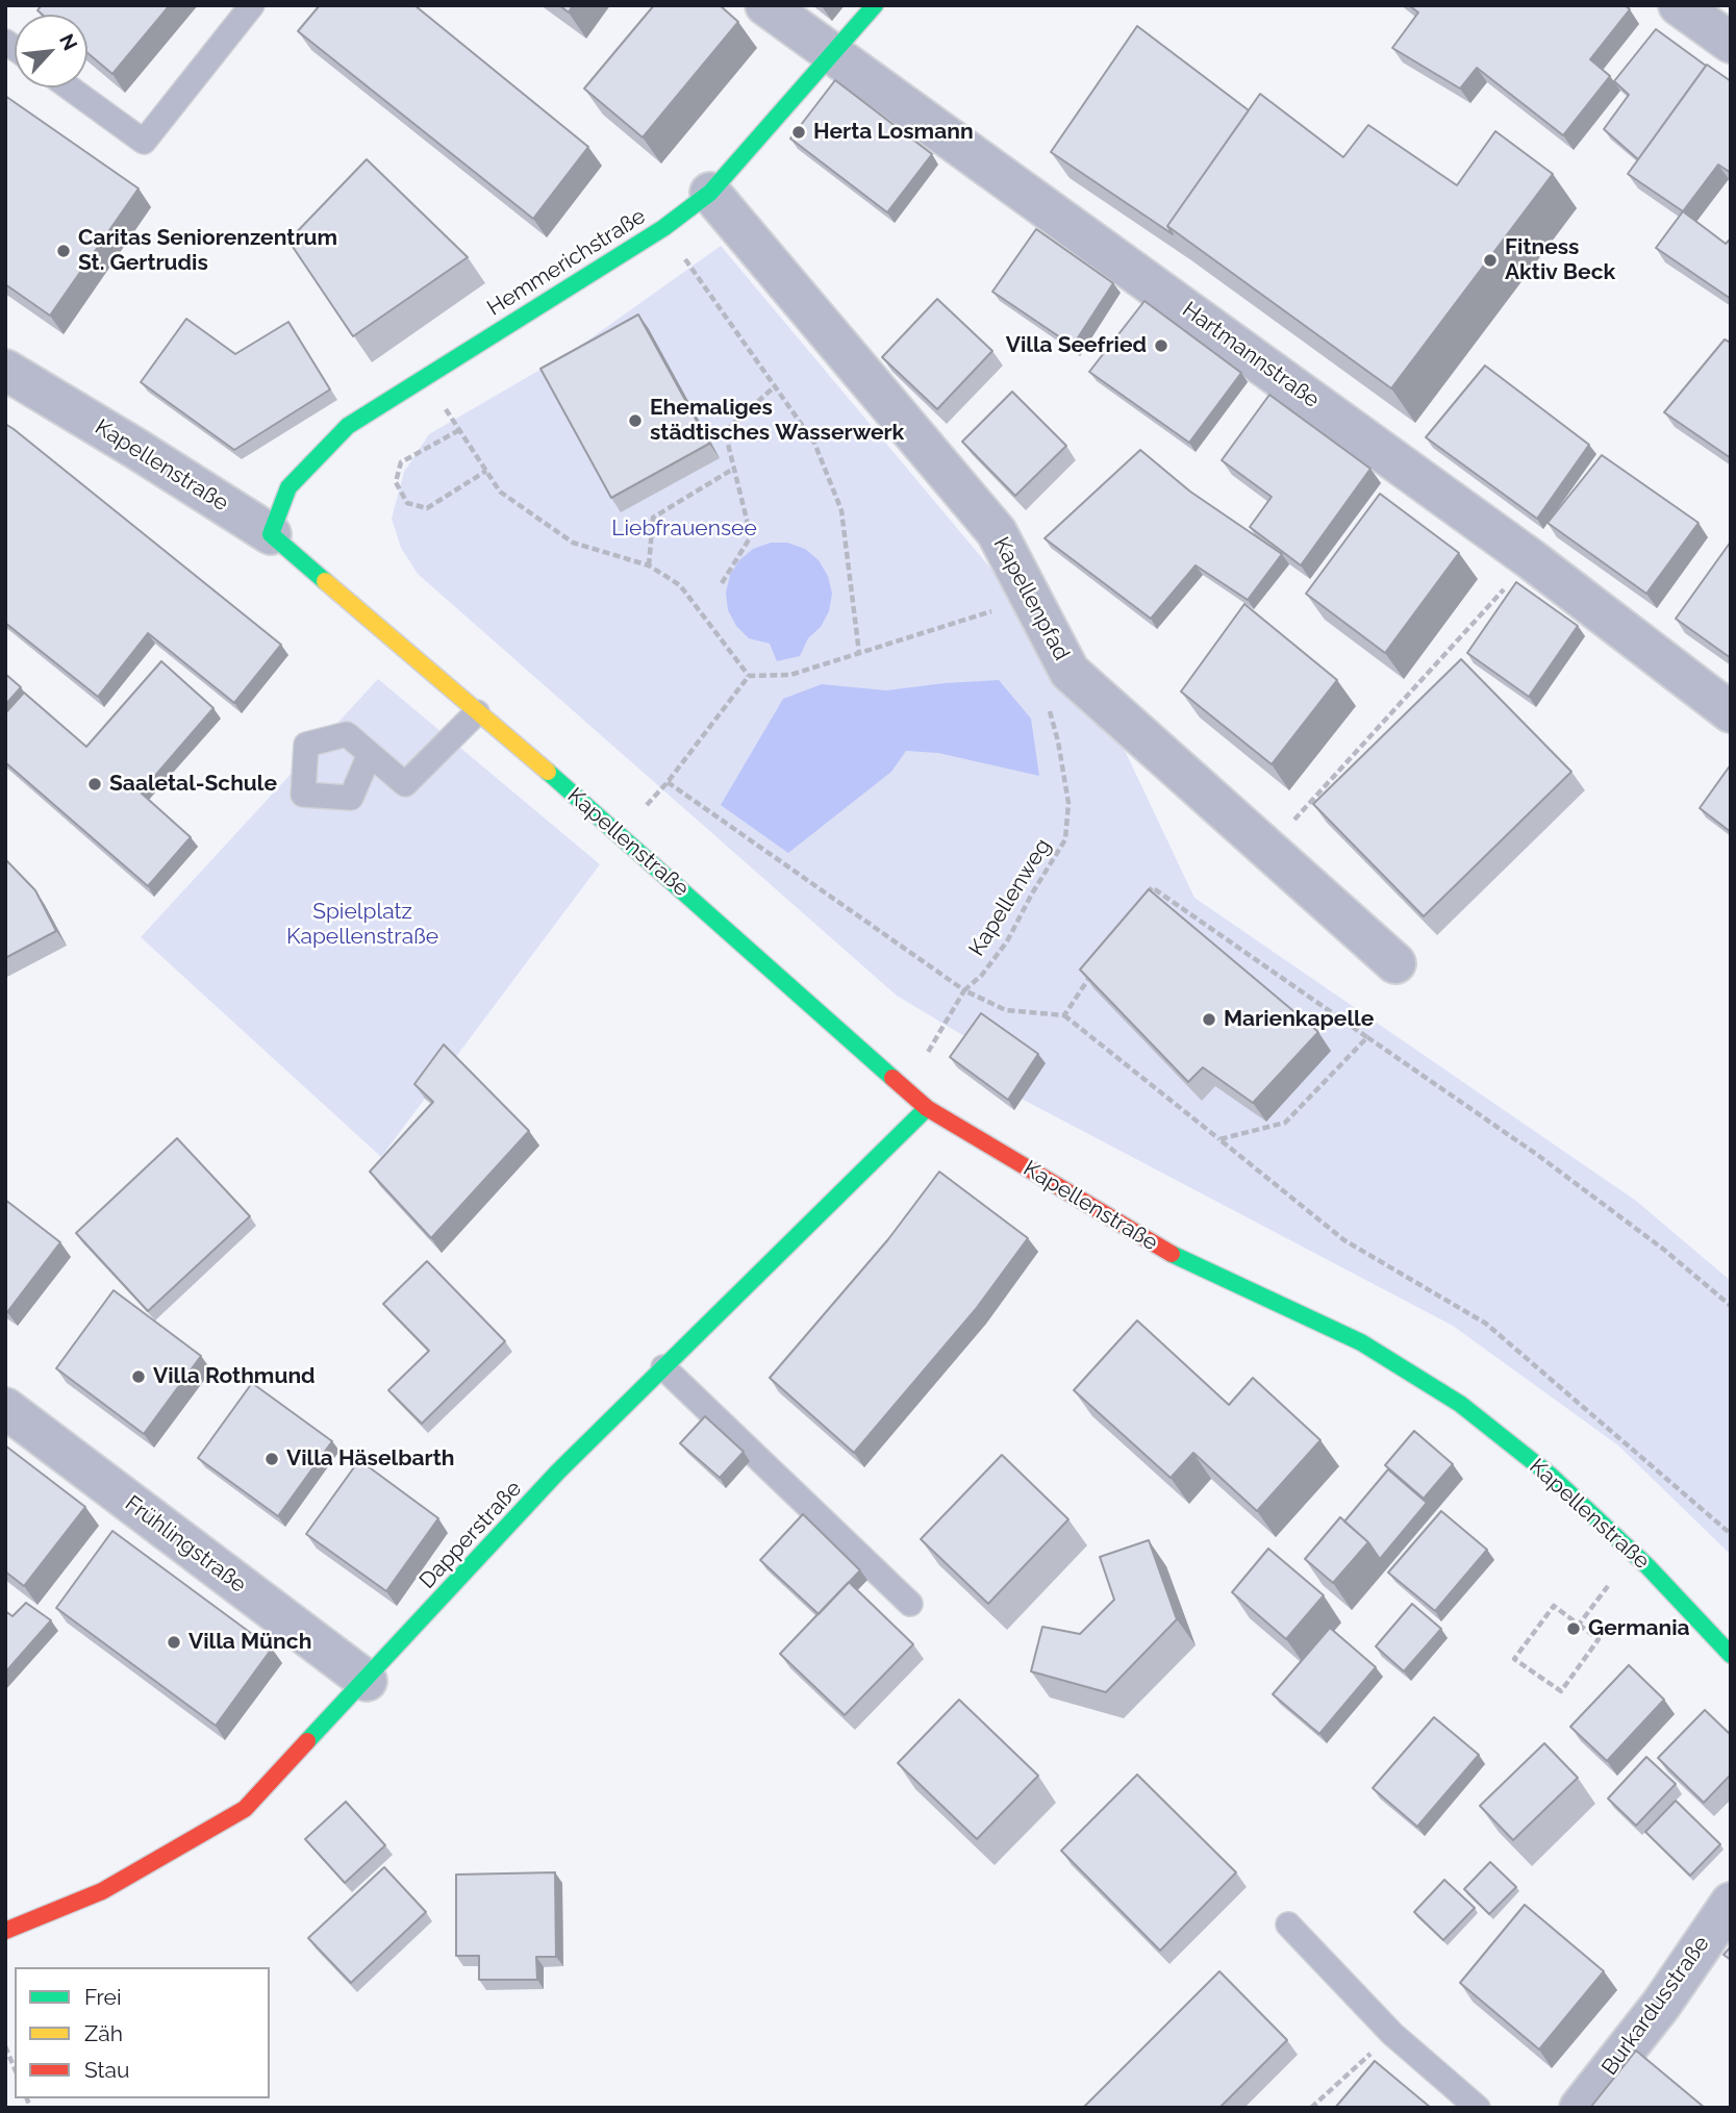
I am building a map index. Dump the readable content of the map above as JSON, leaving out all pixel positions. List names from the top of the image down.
{
  "streets": {
    "street": [
      "Hemmerichstraße",
      "Hartmannstraße",
      "Kapellenstraße",
      "Kapellenpfad",
      "Dapperstraße",
      "Frühlingstraße",
      "Burkardusstraße"
    ],
    "path": ["Kapellenweg"]
  },
  "crossings": [
    ["Hemmerichstraße", "Hartmannstraße"],
    ["Hemmerichstraße", "Kapellenstraße"],
    ["Hemmerichstraße", "Kapellenpfad"],
    ["Kapellenstraße", "Kapellenweg"],
    ["Kapellenstraße", "Dapperstraße"],
    ["Dapperstraße", "Frühlingstraße"]
  ],
  "parks": ["Liebfrauensee", "Spielplatz Kapellenstraße"],
  "places": [
    "Herta Losmann",
    "Caritas Seniorenzentrum St. Gertrudis",
    "Fitness Aktiv Beck",
    "Villa Seefried",
    "Ehemaliges städtisches Wasserwerk",
    "Saaletal-Schule",
    "Marienkapelle",
    "Villa Rothmund",
    "Villa Häselbarth",
    "Germania",
    "Villa Münch"
  ],
  "legend": ["Frei", "Zäh", "Stau"],
  "north": "top right"
}
